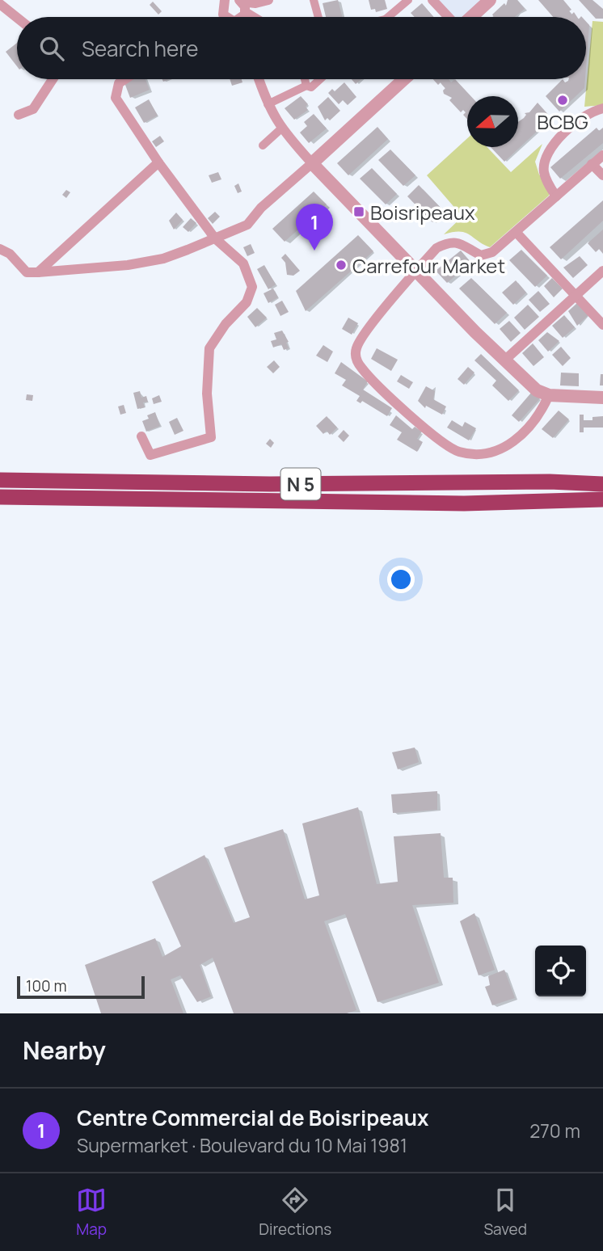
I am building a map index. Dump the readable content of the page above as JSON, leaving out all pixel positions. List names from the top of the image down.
{
  "streets": {
    "highway": ["N 5"]
  },
  "places": {
    "other": ["BCBG", "Carrefour Market"],
    "transit": ["Boisripeaux"]
  },
  "scale_bar": "100 m",
  "north": "left",
  "page": {
    "search": "Search here",
    "pins": "1",
    "scale": "100 m",
    "heading": "Nearby",
    "list": [
      {
        "mark": "1",
        "name": "Centre Commercial de Boisripeaux",
        "note": "Supermarket · Boulevard du 10 Mai 1981",
        "value": "270 m"
      }
    ],
    "nav": ["Map", "Directions", "Saved"]
  }
}
